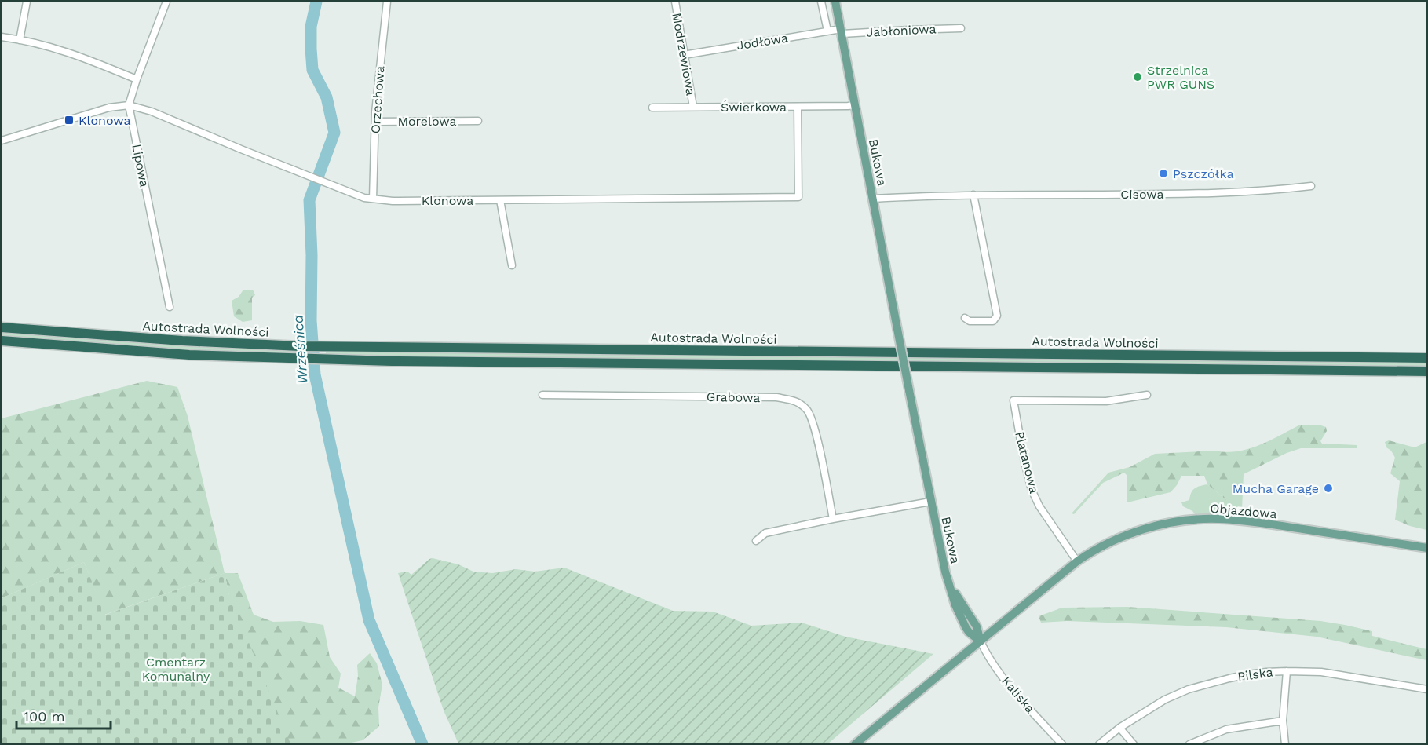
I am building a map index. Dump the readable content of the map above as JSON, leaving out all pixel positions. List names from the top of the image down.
{
  "streets": {
    "highway": ["Autostrada Wolności"],
    "main road": ["Bukowa", "Objazdowa"],
    "street": [
      "Jabłoniowa",
      "Jodłowa",
      "Modrzewiowa",
      "Orzechowa",
      "Świerkowa",
      "Morelowa",
      "Lipowa",
      "Cisowa",
      "Klonowa",
      "Grabowa",
      "Platanowa",
      "Pilska",
      "Kaliska"
    ]
  },
  "crossings": [
    ["Jabłoniowa", "Jodłowa"],
    ["Jabłoniowa", "Bukowa"],
    ["Jodłowa", "Modrzewiowa"],
    ["Jodłowa", "Bukowa"],
    ["Modrzewiowa", "Świerkowa"],
    ["Orzechowa", "Morelowa"],
    ["Orzechowa", "Klonowa"],
    ["Świerkowa", "Bukowa"],
    ["Świerkowa", "Klonowa"],
    ["Bukowa", "Cisowa"],
    ["Bukowa", "Objazdowa"],
    ["Bukowa", "Kaliska"],
    ["Lipowa", "Klonowa"],
    ["Platanowa", "Objazdowa"],
    ["Objazdowa", "Kaliska"]
  ],
  "water": ["Wrześnica"],
  "parks": ["Cmentarz Komunalny"],
  "places": {
    "other": ["Strzelnica PWR GUNS", "Pszczółka", "Mucha Garage"],
    "transit": ["Klonowa"]
  },
  "scale_bar": "100 m"
}
